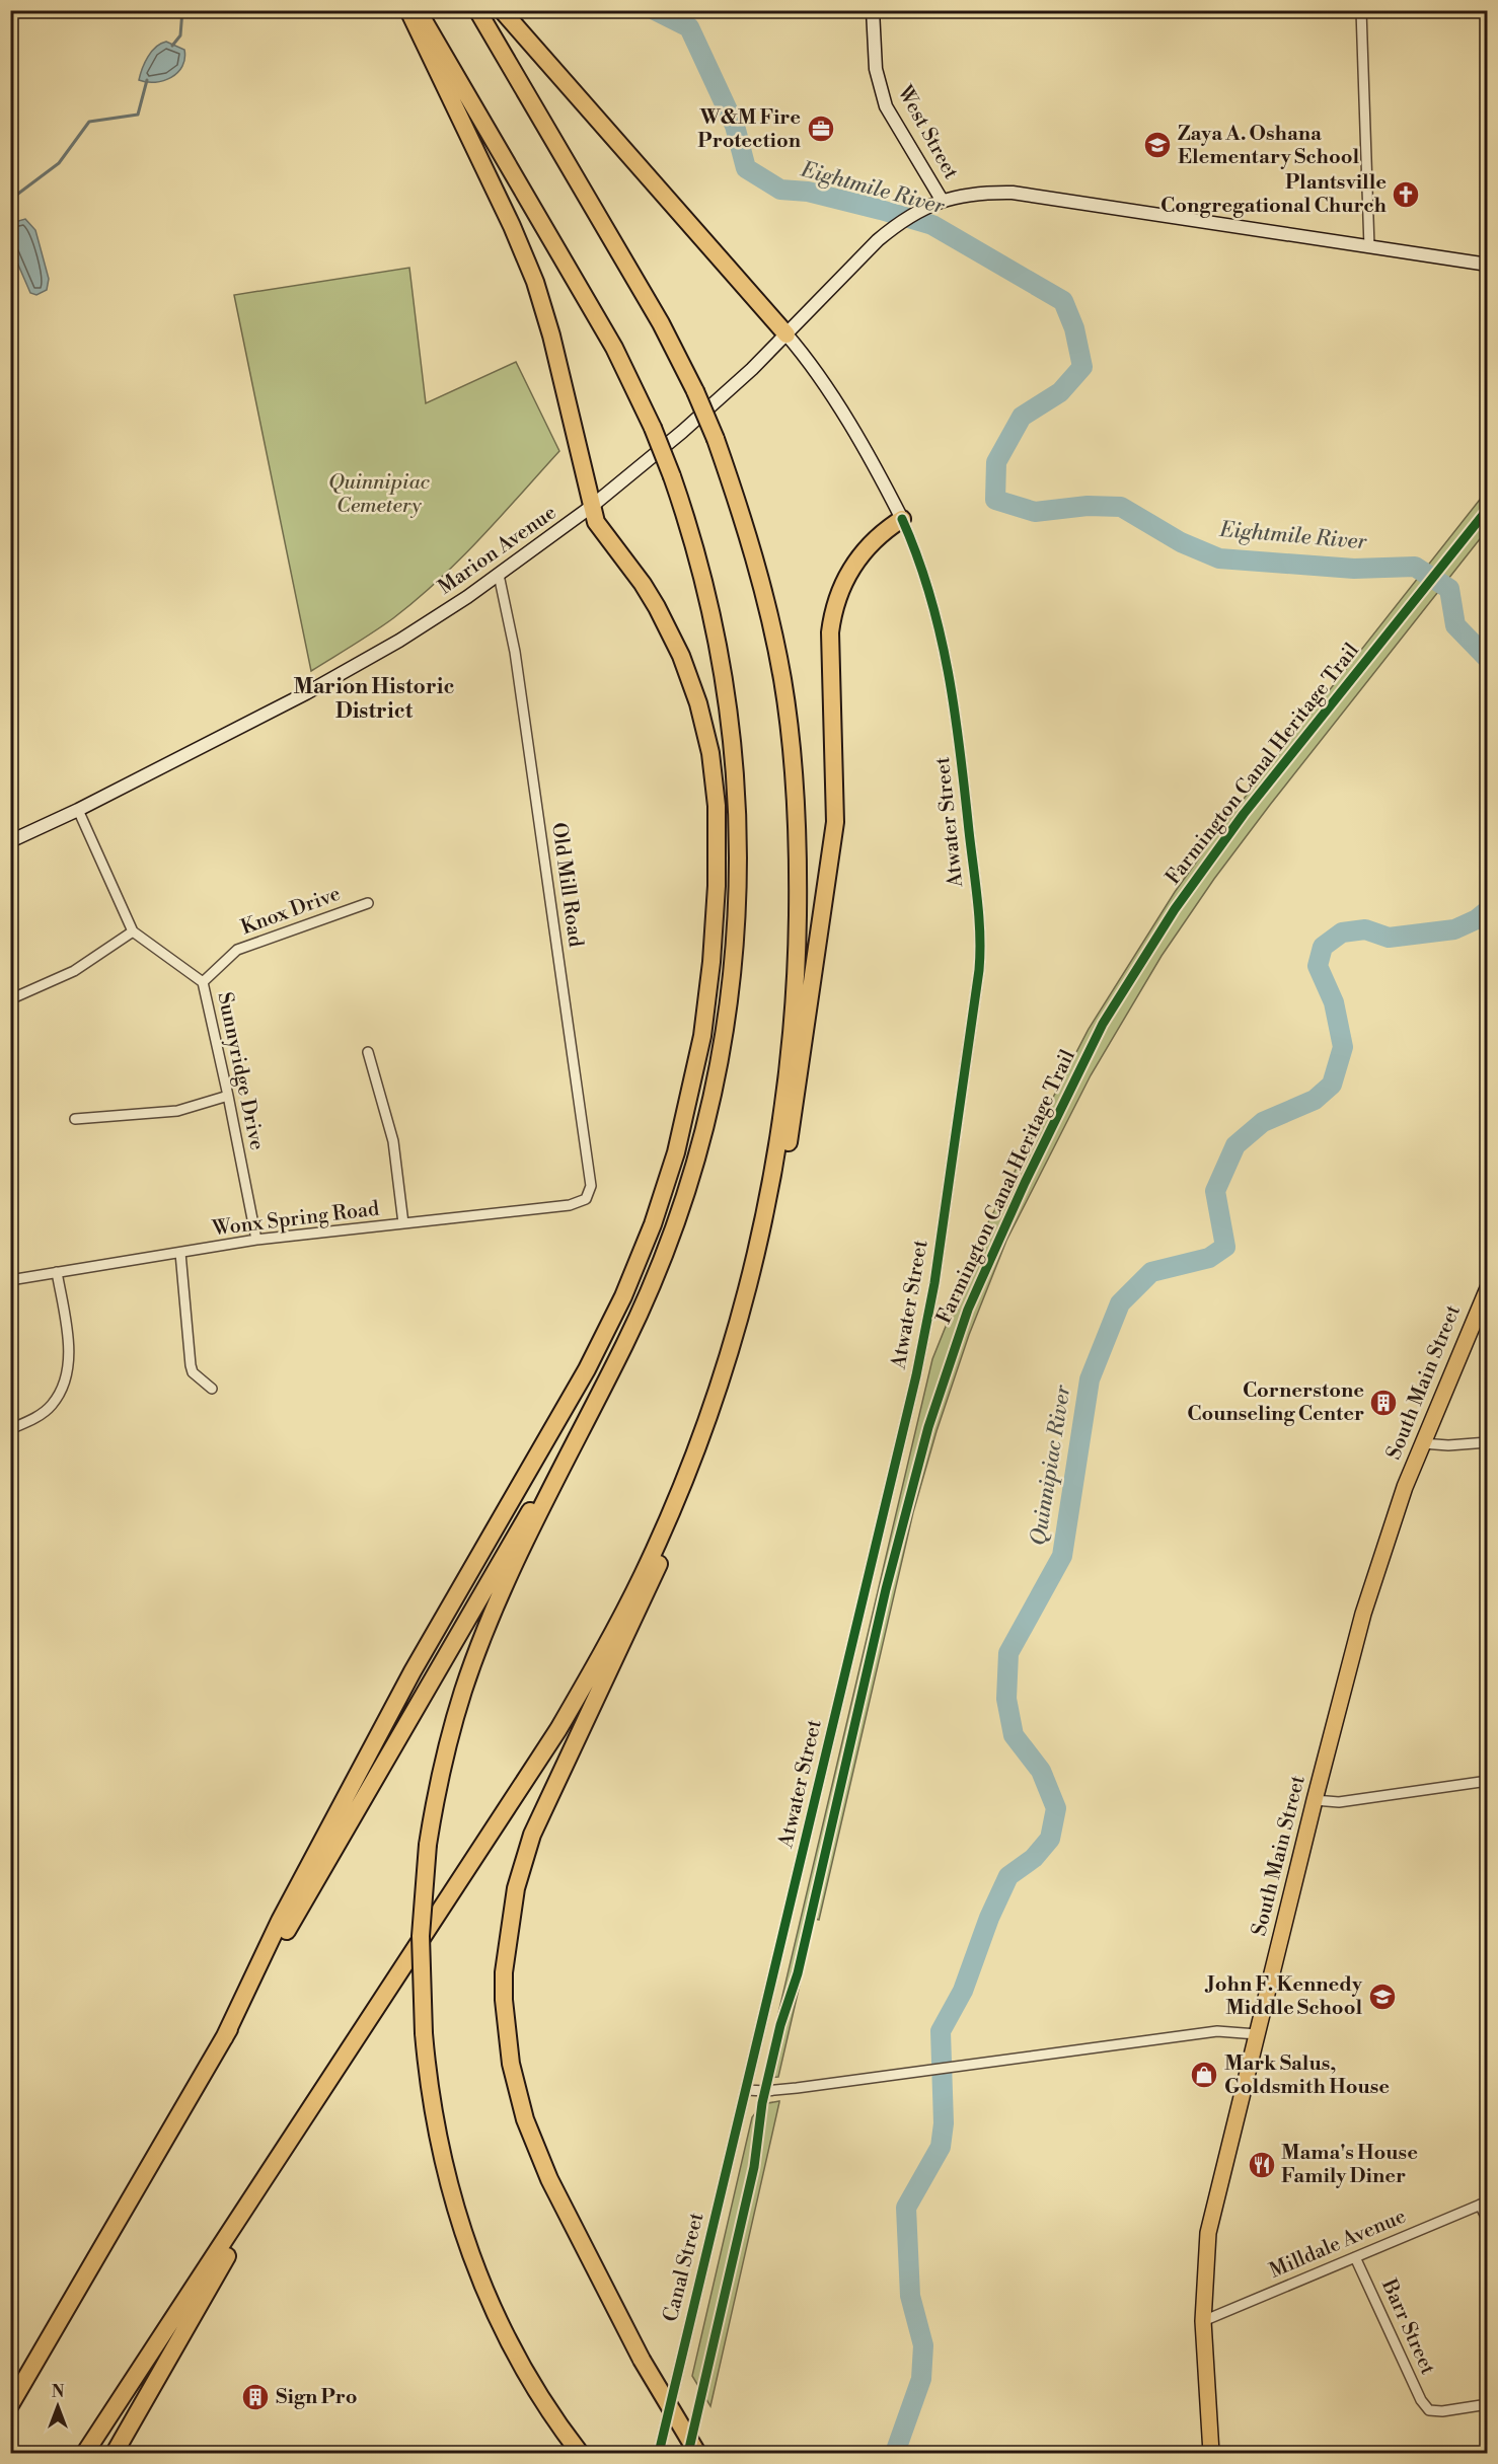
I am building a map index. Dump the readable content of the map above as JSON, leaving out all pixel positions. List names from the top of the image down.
{
  "streets": {
    "highway": ["South Main Street"],
    "main road": ["West Street", "Marion Avenue", "Atwater Street"],
    "street": [
      "Old Mill Road",
      "Knox Drive",
      "Sunnyridge Drive",
      "Wonx Spring Road",
      "Milldale Avenue",
      "Canal Street",
      "Barr Street"
    ],
    "cycle path": ["Farmington Canal Heritage Trail"]
  },
  "crossings": [
    ["West Street", "Marion Avenue"],
    ["Marion Avenue", "Atwater Street"],
    ["Marion Avenue", "Old Mill Road"],
    ["Marion Avenue", "Sunnyridge Drive"],
    ["Atwater Street", "Canal Street"],
    ["Old Mill Road", "Wonx Spring Road"],
    ["Knox Drive", "Sunnyridge Drive"],
    ["Sunnyridge Drive", "Wonx Spring Road"],
    ["South Main Street", "Milldale Avenue"],
    ["Milldale Avenue", "Barr Street"]
  ],
  "districts": ["Marion Historic District"],
  "water": ["Eightmile River", "Quinnipiac River"],
  "parks": ["Quinnipiac Cemetery"],
  "places": {
    "office": ["W&M Fire Protection"],
    "school or university": ["Zaya A. Oshana Elementary School", "John F. Kennedy Middle School"],
    "church": ["Plantsville Congregational Church"],
    "building": ["Cornerstone Counseling Center", "Sign Pro"],
    "shop": ["Mark Salus, Goldsmith House"],
    "restaurant": ["Mama's House Family Diner"]
  },
  "north": "top"
}
